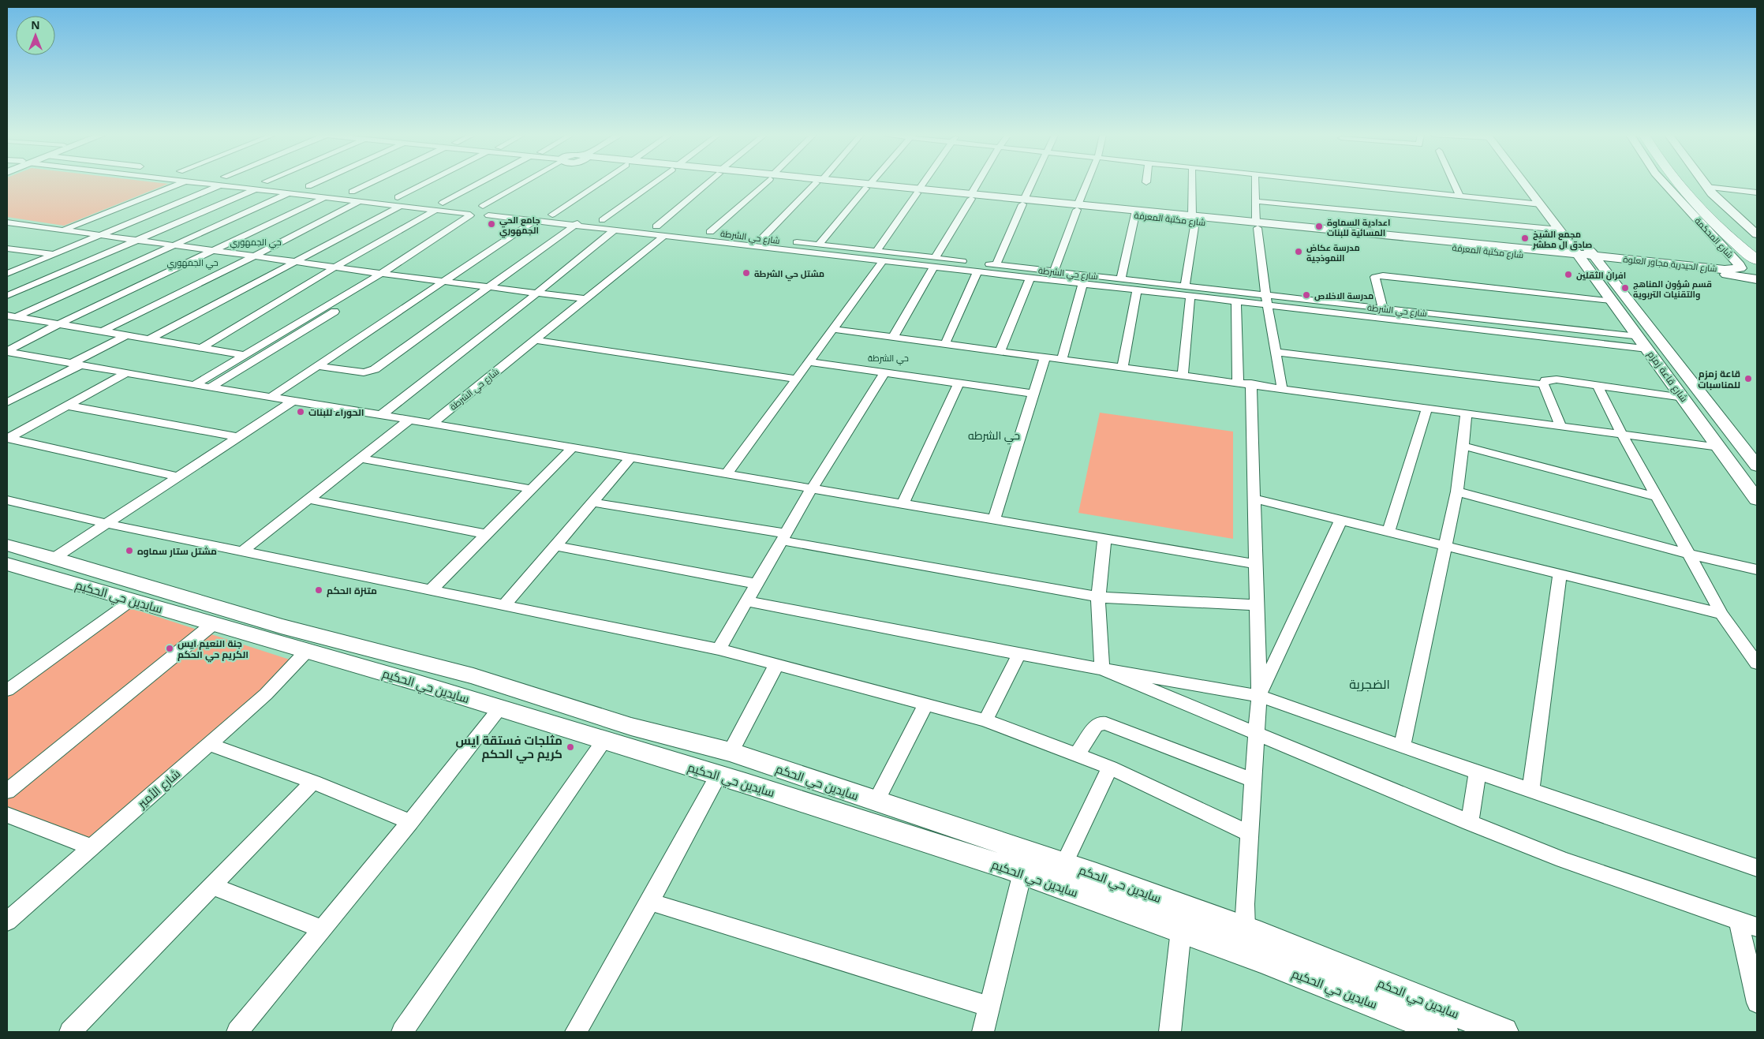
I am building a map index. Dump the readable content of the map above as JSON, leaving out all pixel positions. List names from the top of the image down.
{
  "streets": {
    "street": [
      "شارع مكتبة المعرفة",
      "شارع حي الشرطة",
      "شارع المحكمة",
      "شارع الحيدرية مجاور العلوة",
      "شارع قاعة زمزم",
      "سايدين حي الحكيم",
      "سايدين حي الحكم",
      "شارع الأمير"
    ]
  },
  "crossings": [
    ["شارع مكتبة المعرفة", "شارع الحيدرية مجاور العلوة"],
    ["شارع مكتبة المعرفة", "شارع قاعة زمزم"],
    ["شارع حي الشرطة", "شارع قاعة زمزم"],
    ["شارع المحكمة", "شارع الحيدرية مجاور العلوة"],
    ["شارع الحيدرية مجاور العلوة", "شارع قاعة زمزم"],
    ["سايدين حي الحكيم", "سايدين حي الحكم"],
    ["سايدين حي الحكيم", "شارع الأمير"]
  ],
  "districts": [
    "حي الجمهوري",
    "حي الجمهوري",
    "حي الشرطة",
    "حي الشرطه",
    "الضجرية"
  ],
  "places": [
    "جامع الحي الجمهوري",
    "اعدادية السماوة المسائية للبنات",
    "مجمع الشيخ صادق ال مطشر",
    "مدرسة عكاض النموذجية",
    "مشتل حي الشرطة",
    "افران الثقلين",
    "قسم شؤون المناهج والتقنيات التربوية",
    "مدرسة الاخلاص",
    "قاعة زمزم للمناسبات",
    "الحوراء للبنات",
    "مشتل ستار سماوه",
    "متنزة الحكم",
    "جنة النعيم ايس الكريم حي الحكم",
    "مثلجات فستقة ايس كريم حي الحكم"
  ],
  "north": "top"
}
